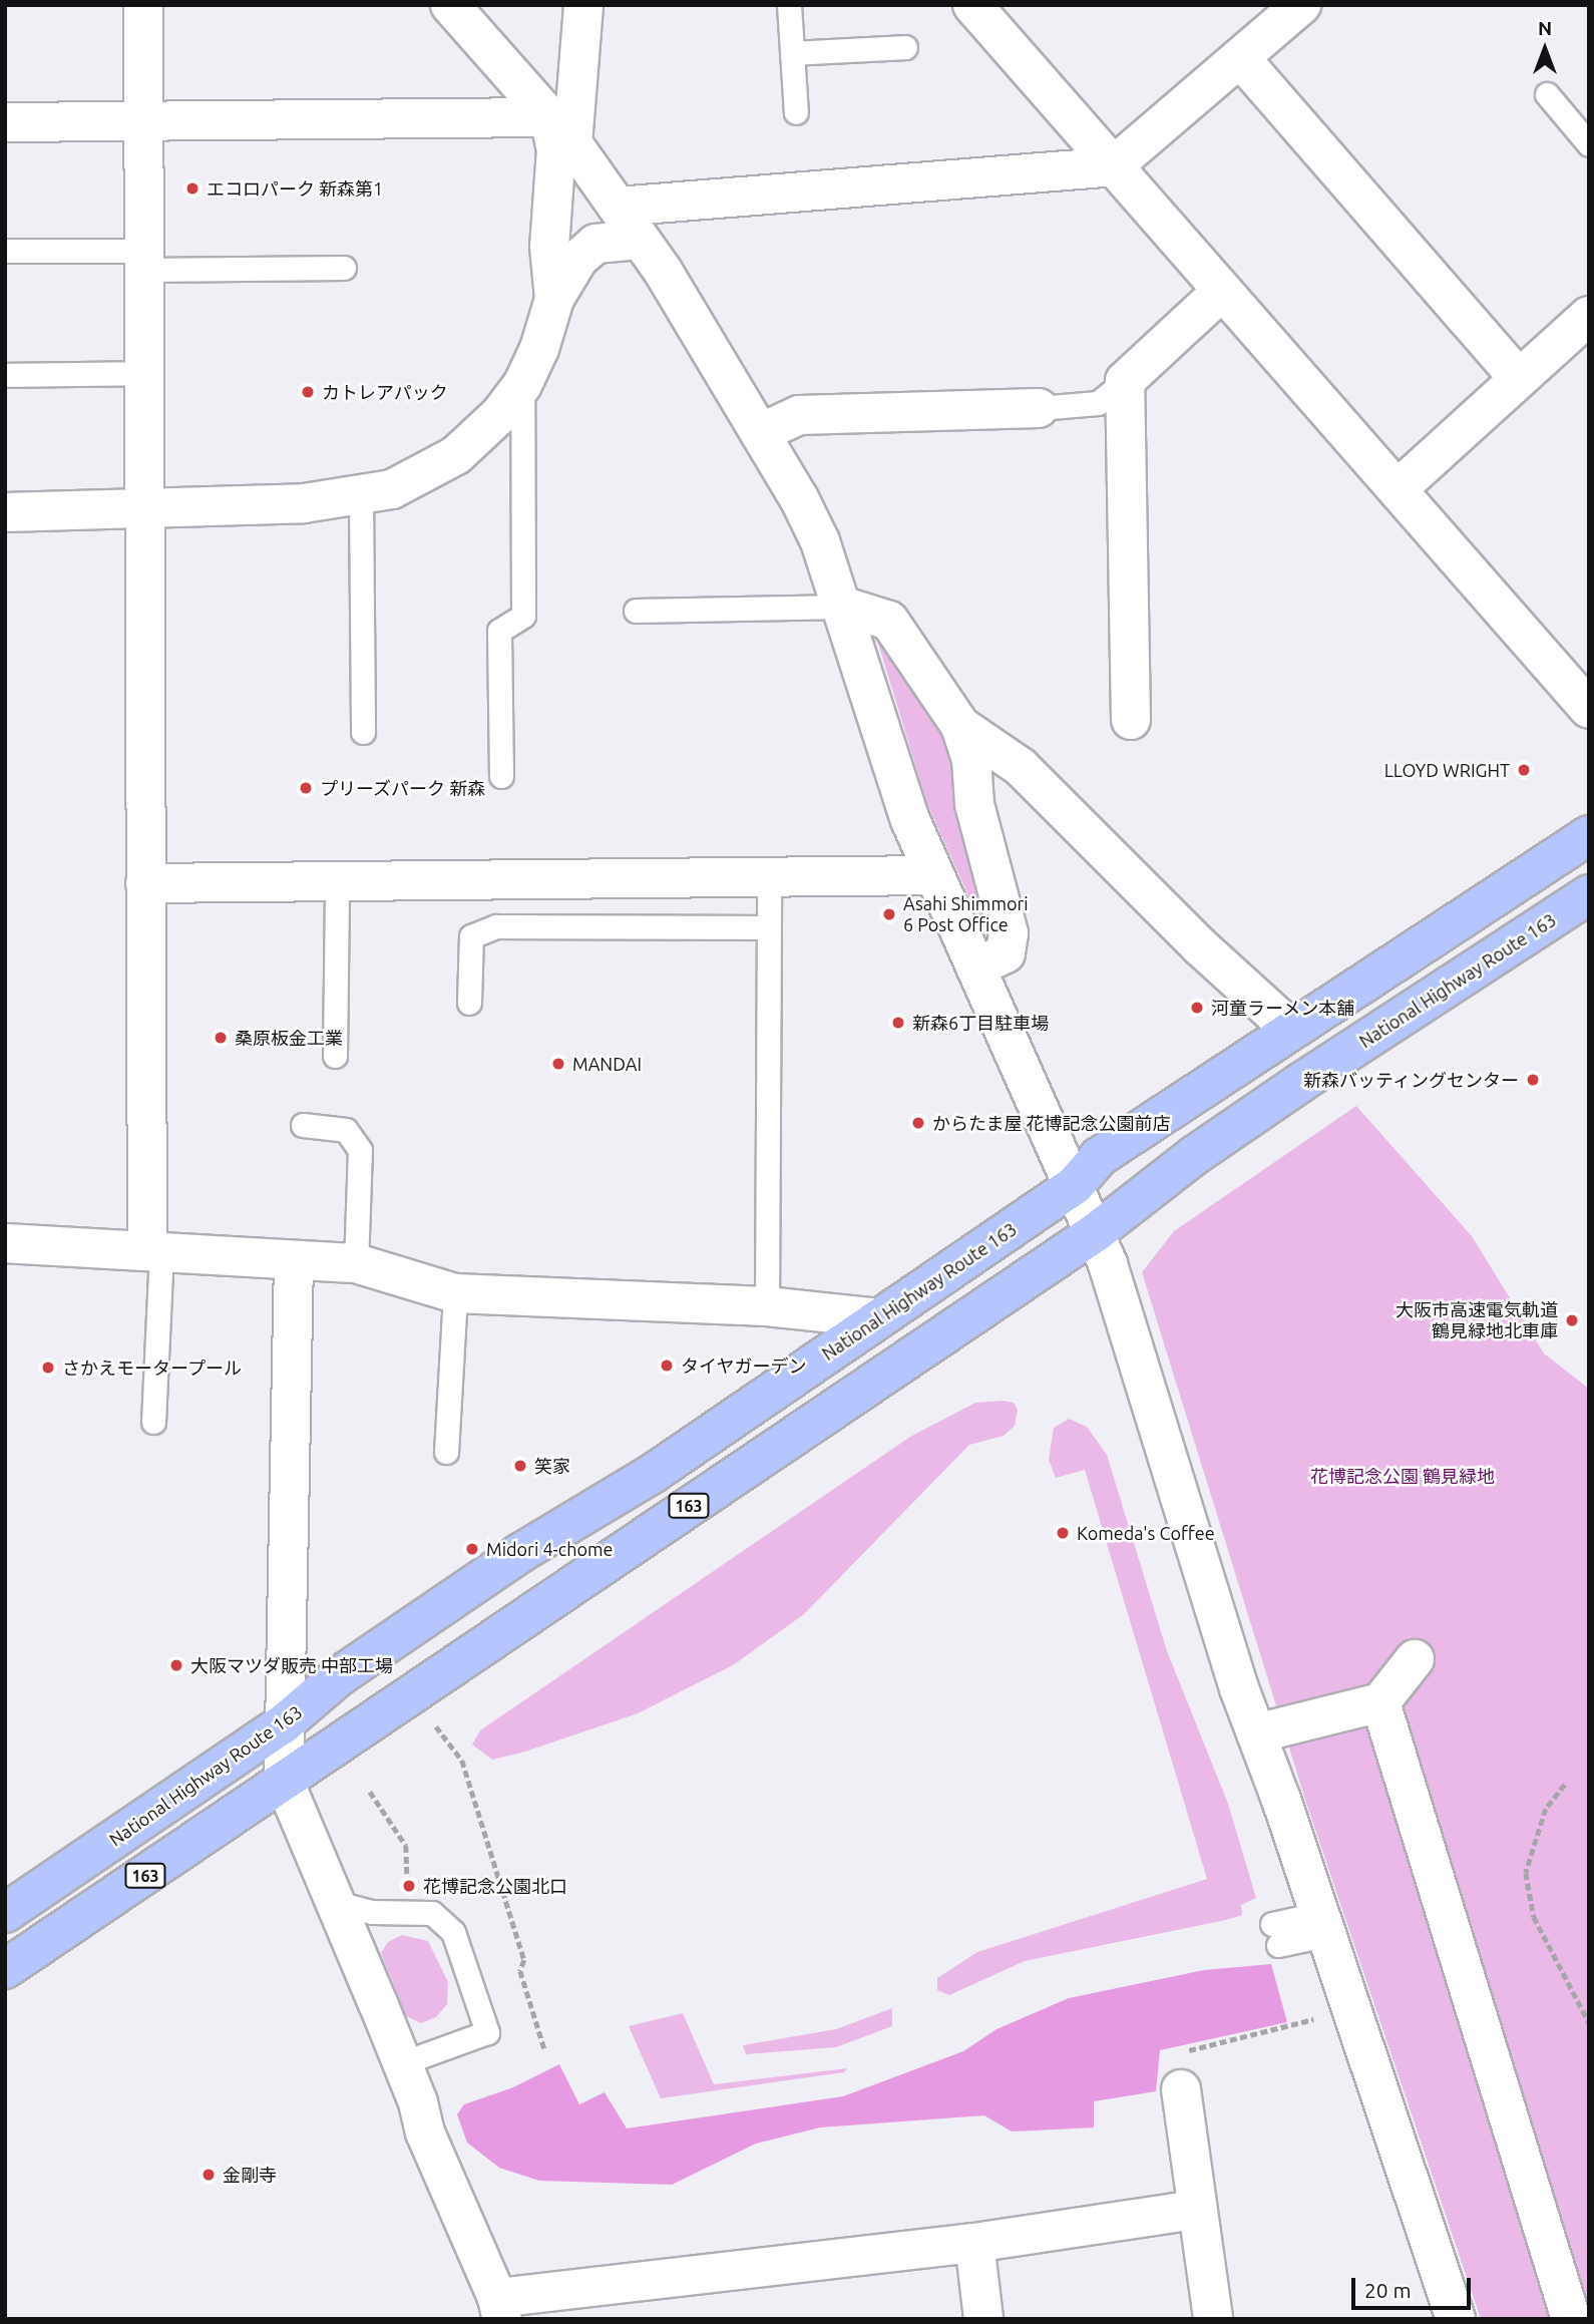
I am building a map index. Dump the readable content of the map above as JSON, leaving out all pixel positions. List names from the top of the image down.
{
  "streets": {
    "highway": ["National Highway Route 163", "163"]
  },
  "parks": ["花博記念公園 鶴見緑地"],
  "places": [
    "エコロパーク 新森第1",
    "カトレアパック",
    "LLOYD WRIGHT",
    "プリーズパーク 新森",
    "Asahi Shimmori 6 Post Office",
    "河童ラーメン本舗",
    "新森6丁目駐車場",
    "桑原板金工業",
    "MANDAI",
    "新森バッティングセンター",
    "からたま屋 花博記念公園前店",
    "大阪市高速電気軌道 鶴見緑地北車庫",
    "タイヤガーデン",
    "さかえモータープール",
    "笑家",
    "Komeda's Coffee",
    "Midori 4-chome",
    "大阪マツダ販売 中部工場",
    "花博記念公園北口",
    "金剛寺"
  ],
  "scale_bar": "20 m",
  "north": "top"
}
